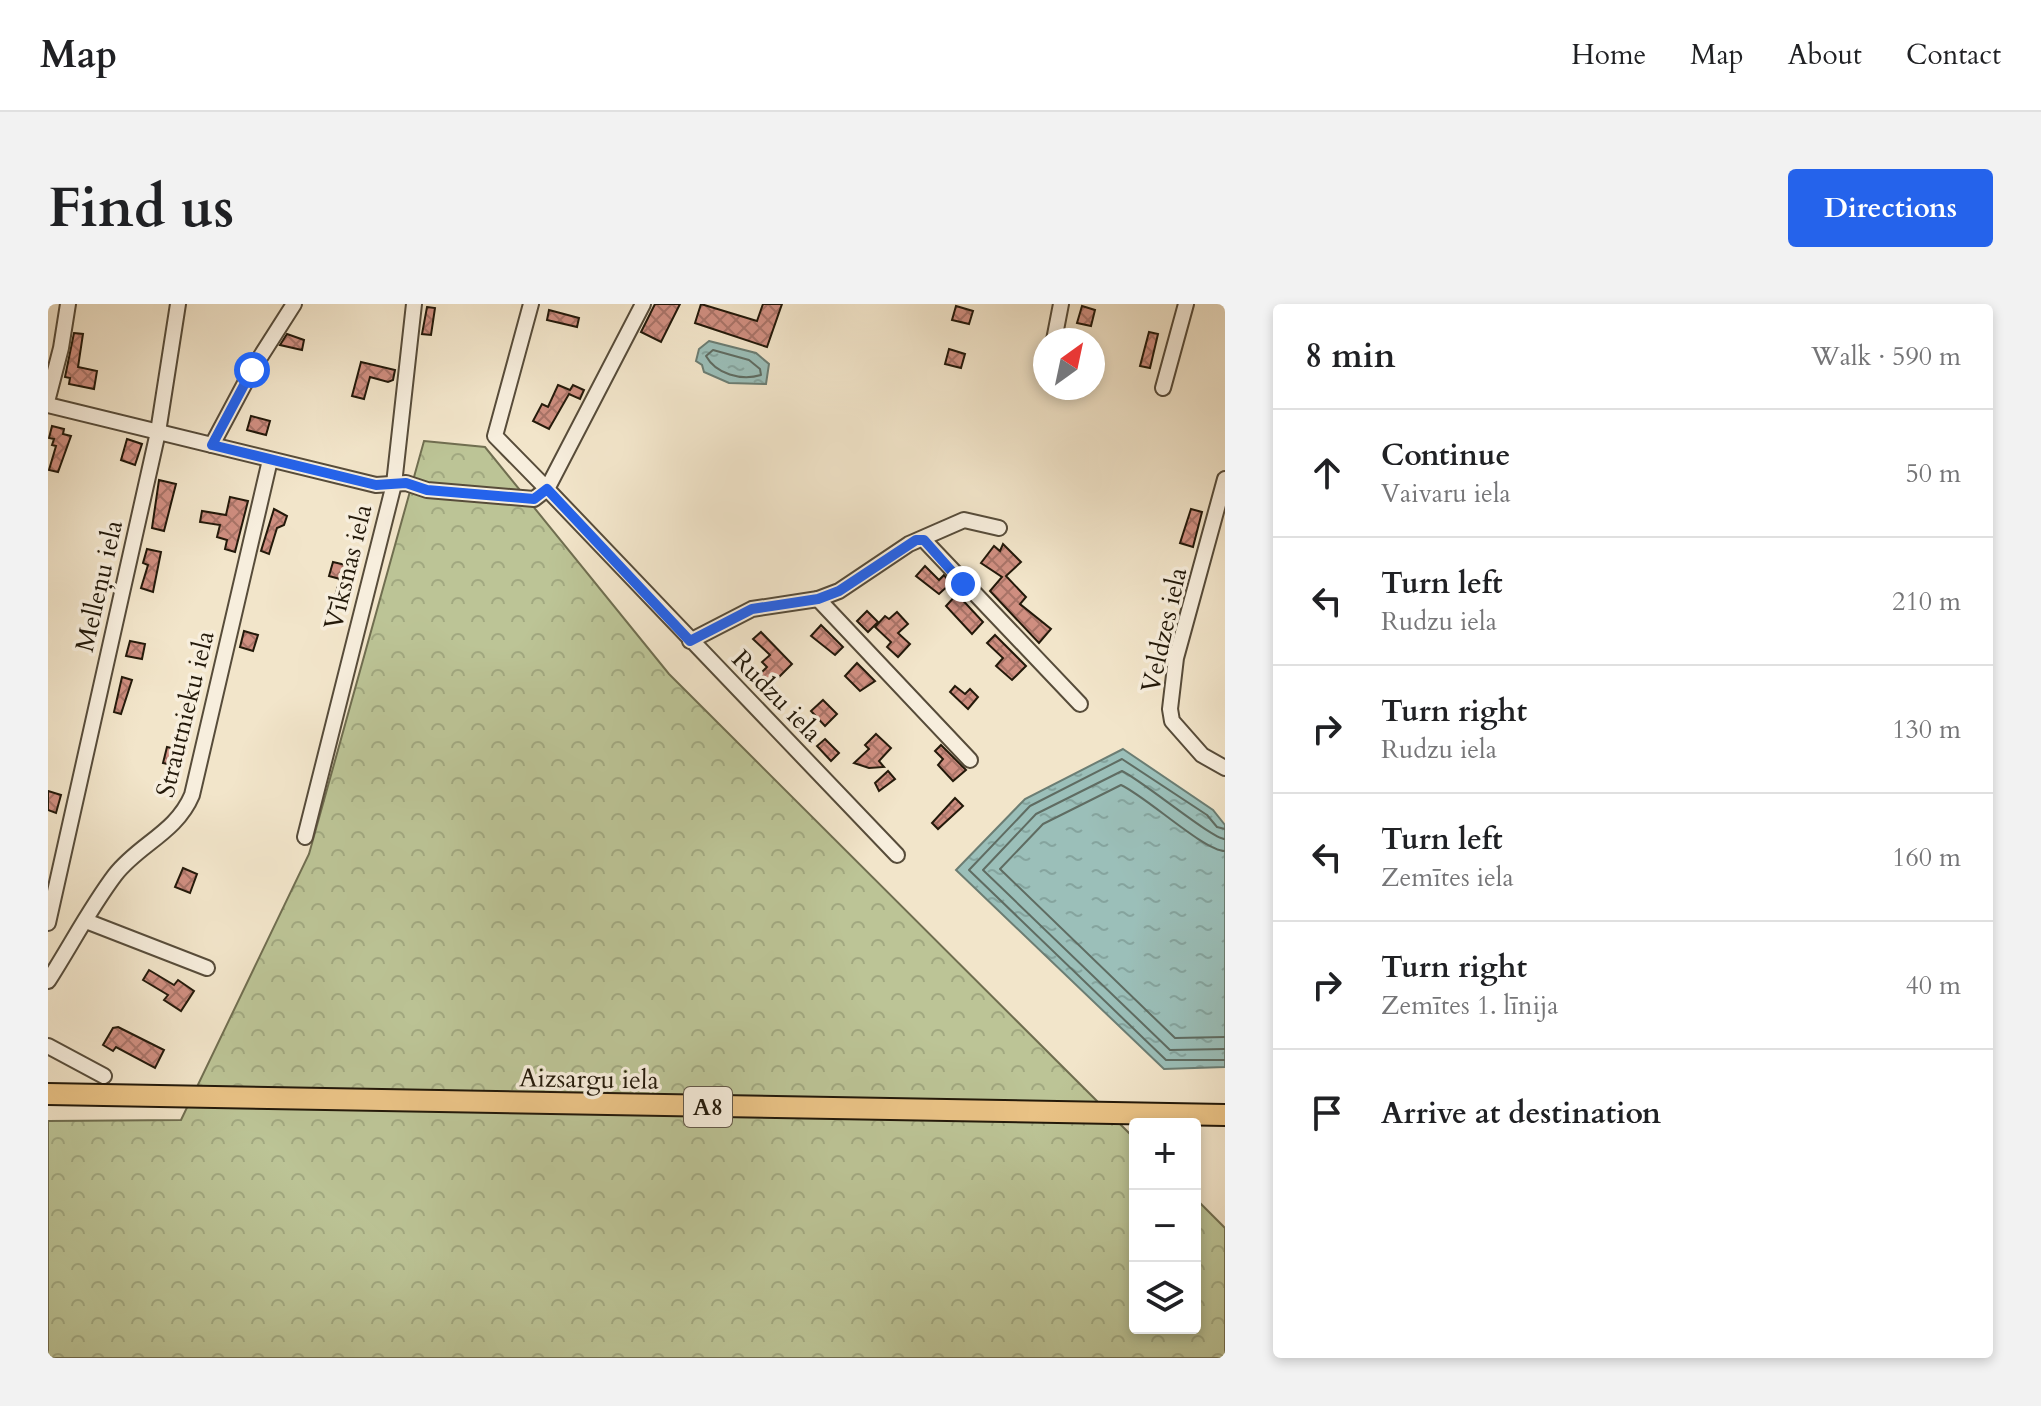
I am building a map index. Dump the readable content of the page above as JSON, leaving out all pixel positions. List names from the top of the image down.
{
  "streets": {
    "highway": ["Aizsargu iela", "A8"],
    "street": [
      "Vīksnas iela",
      "Melleņu iela",
      "Veldzes iela",
      "Rudzu iela",
      "Strautnieku iela"
    ]
  },
  "north": "top right",
  "page": {
    "header": "Map",
    "nav": [
      "Home",
      "Map",
      "About",
      "Contact"
    ],
    "buttons": "Directions",
    "title": "Find us",
    "heading": ["8 min", "Walk · 590 m"],
    "list": [
      ["Continue", "Vaivaru iela", "50 m"],
      ["Turn left", "Rudzu iela", "210 m"],
      ["Turn right", "Rudzu iela", "130 m"],
      ["Turn left", "Zemītes iela", "160 m"],
      ["Turn right", "Zemītes 1. līnija", "40 m"],
      "Arrive at destination"
    ],
    "map_buttons": ["+", "−"]
  }
}
